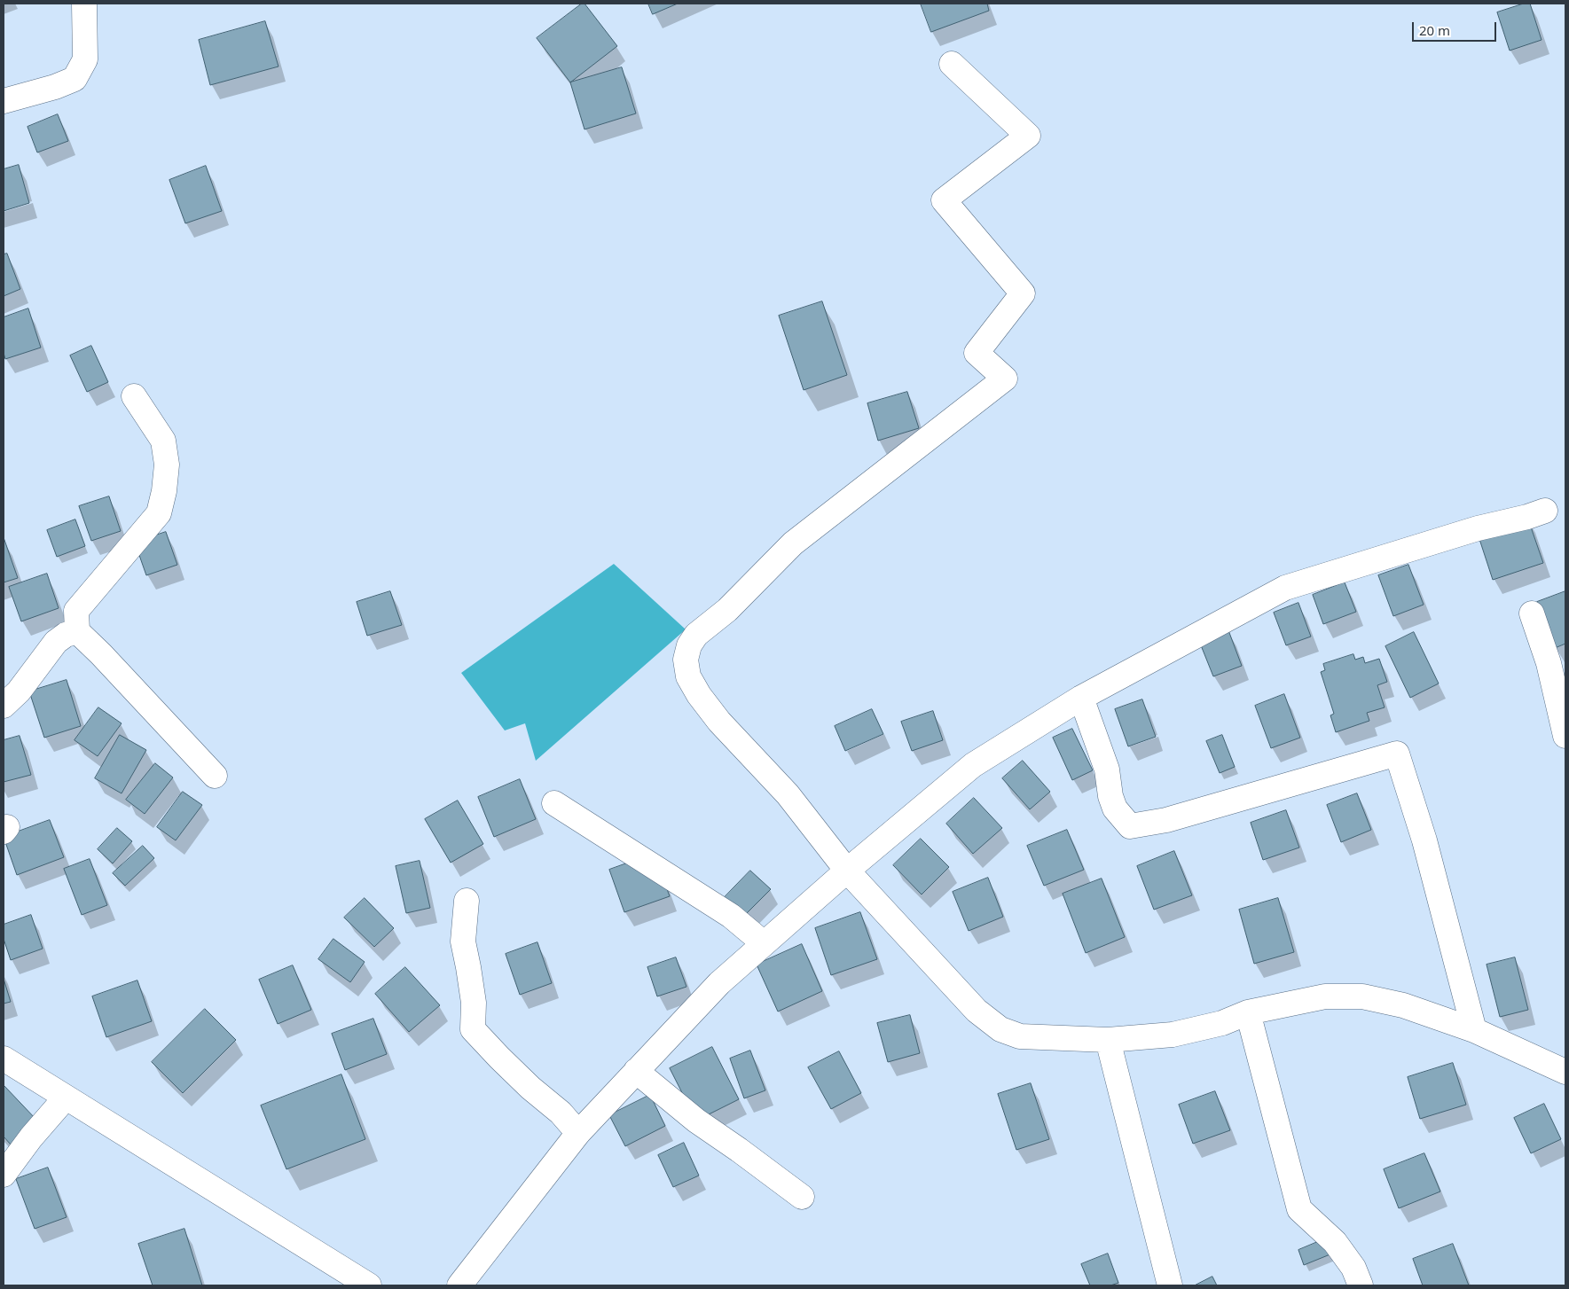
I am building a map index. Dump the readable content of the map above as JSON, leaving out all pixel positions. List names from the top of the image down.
{
  "scale_bar": "20 m"
}
